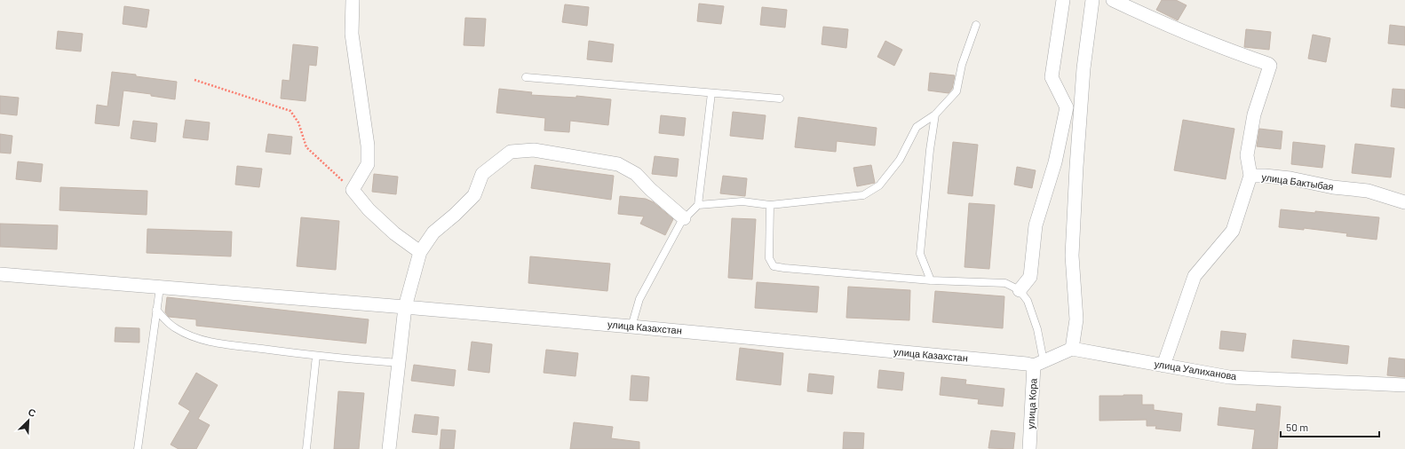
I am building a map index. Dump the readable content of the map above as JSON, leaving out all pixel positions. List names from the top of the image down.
{
  "streets": {
    "street": [
      "улица Бактыбая",
      "улица Казахстан",
      "улица Уалиханова",
      "улица Кора"
    ]
  },
  "crossings": [
    ["улица Бактыбая", "улица Уалиханова"],
    ["улица Казахстан", "улица Кора"]
  ],
  "scale_bar": "50 m",
  "north": "top right"
}
